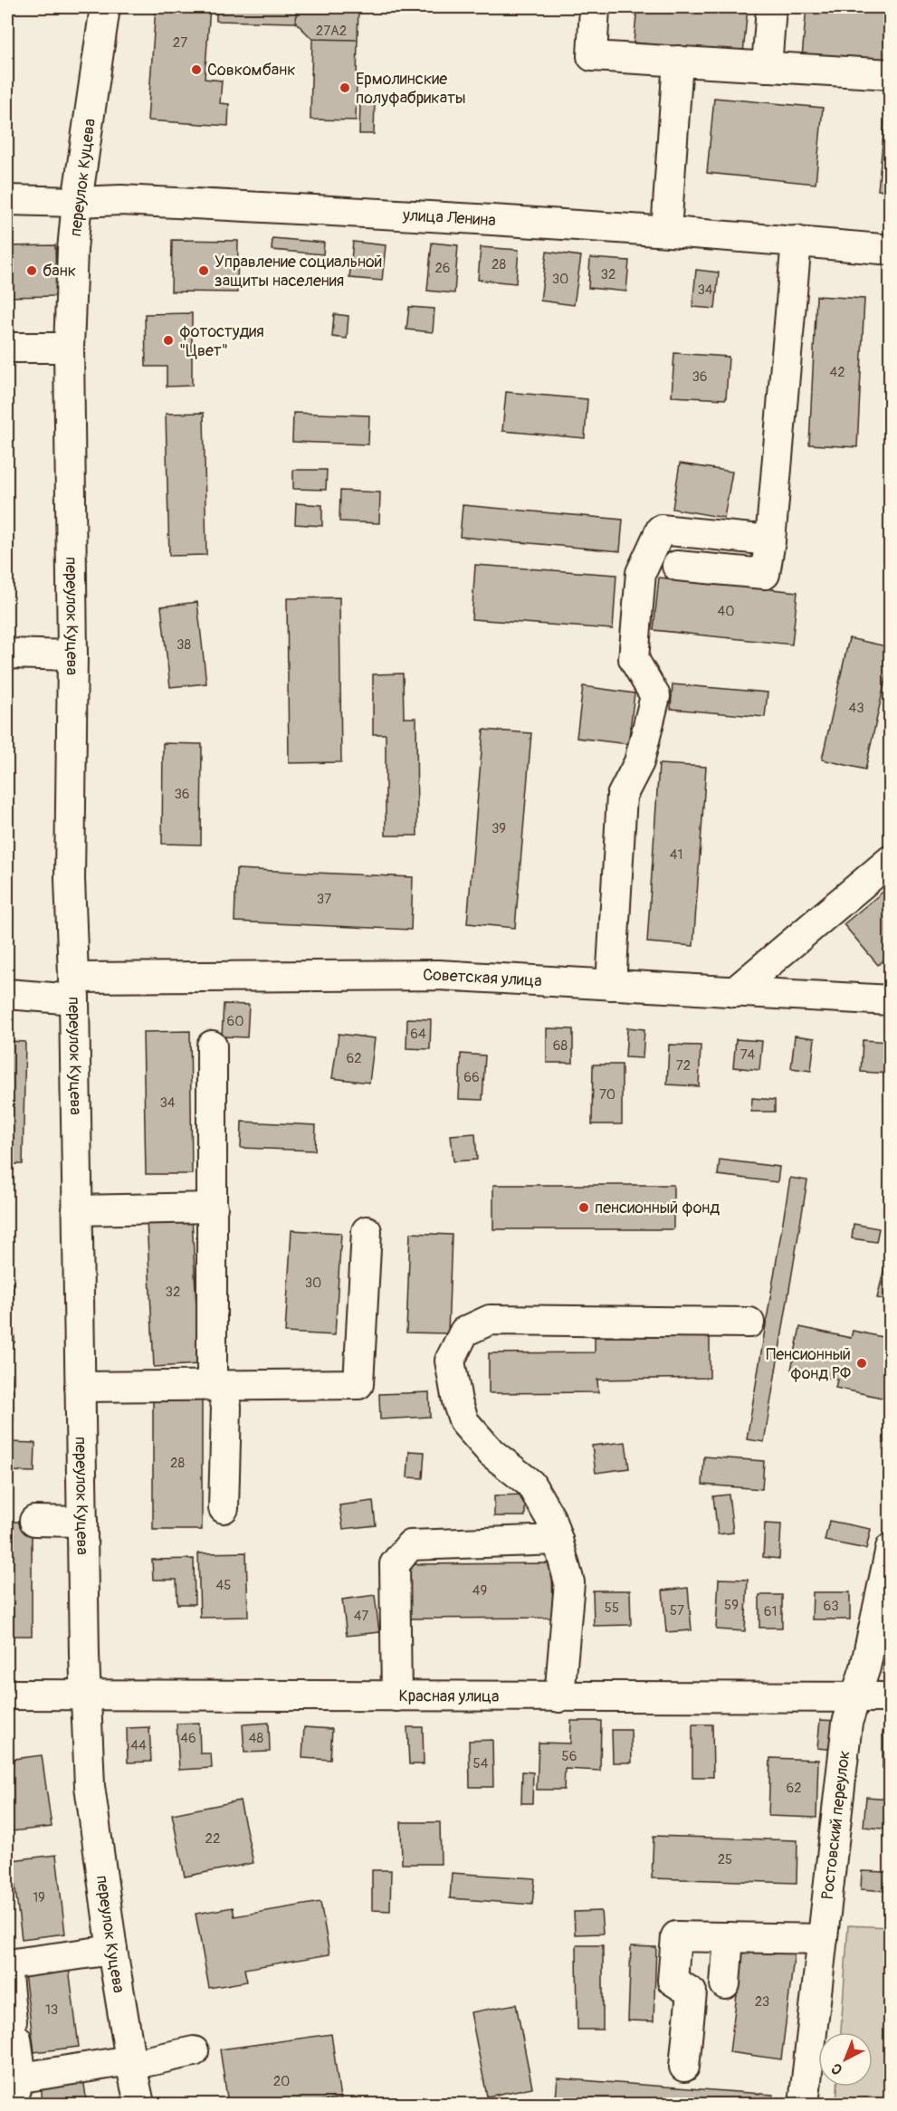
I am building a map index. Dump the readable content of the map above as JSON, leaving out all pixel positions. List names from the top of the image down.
{
  "streets": {
    "street": [
      "переулок Куцева",
      "улица Ленина",
      "Советская улица",
      "Красная улица",
      "Ростовский переулок"
    ]
  },
  "crossings": [
    ["переулок Куцева", "улица Ленина"],
    ["переулок Куцева", "Советская улица"],
    ["переулок Куцева", "Красная улица"],
    ["Красная улица", "Ростовский переулок"]
  ],
  "places": [
    "Совкомбанк",
    "Ермолинские полуфабрикаты",
    "банк",
    "Управление социальной защиты населения",
    "фотостудия \"Цвет\"",
    "пенсионный фонд",
    "Пенсионный фонд РФ"
  ],
  "house_numbers": [
    "27А2",
    "27",
    "28",
    "26",
    "32",
    "30",
    "34",
    "42",
    "36",
    "40",
    "38",
    "43",
    "36",
    "39",
    "41",
    "37",
    "60",
    "64",
    "68",
    "74",
    "62",
    "72",
    "66",
    "70",
    "34",
    "30",
    "32",
    "28",
    "45",
    "49",
    "59",
    "63",
    "55",
    "57",
    "61",
    "47",
    "46",
    "48",
    "44",
    "56",
    "54",
    "62",
    "22",
    "25",
    "19",
    "23",
    "13",
    "20"
  ],
  "north": "bottom left"
}
